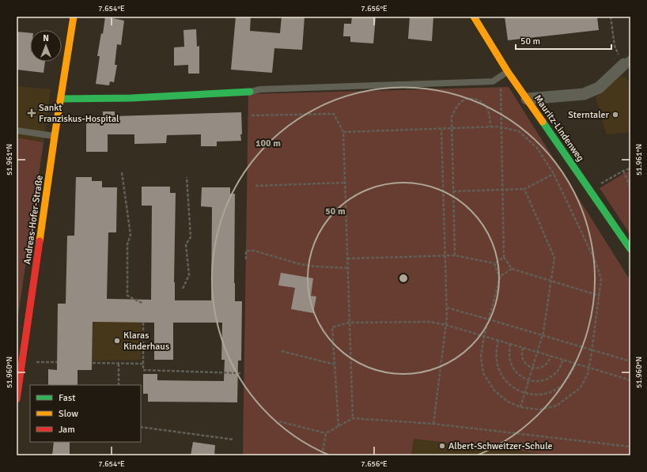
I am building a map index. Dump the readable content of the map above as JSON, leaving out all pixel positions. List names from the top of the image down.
{
  "streets": {
    "street": ["Mauritz-Lindenweg", "Andreas-Hofer-Straße"]
  },
  "places": {
    "health": ["Sankt Franziskus-Hospital"],
    "other": ["Sterntaler", "Klaras Kinderhaus", "Albert-Schweitzer-Schule"]
  },
  "legend": ["Fast", "Slow", "Jam"],
  "scale_bar": "50 m",
  "north": "top",
  "coordinates": [
    "7.654°E",
    "7.656°E",
    "51.961°N",
    "51.960°N"
  ],
  "rings": ["100 m", "50 m"]
}
